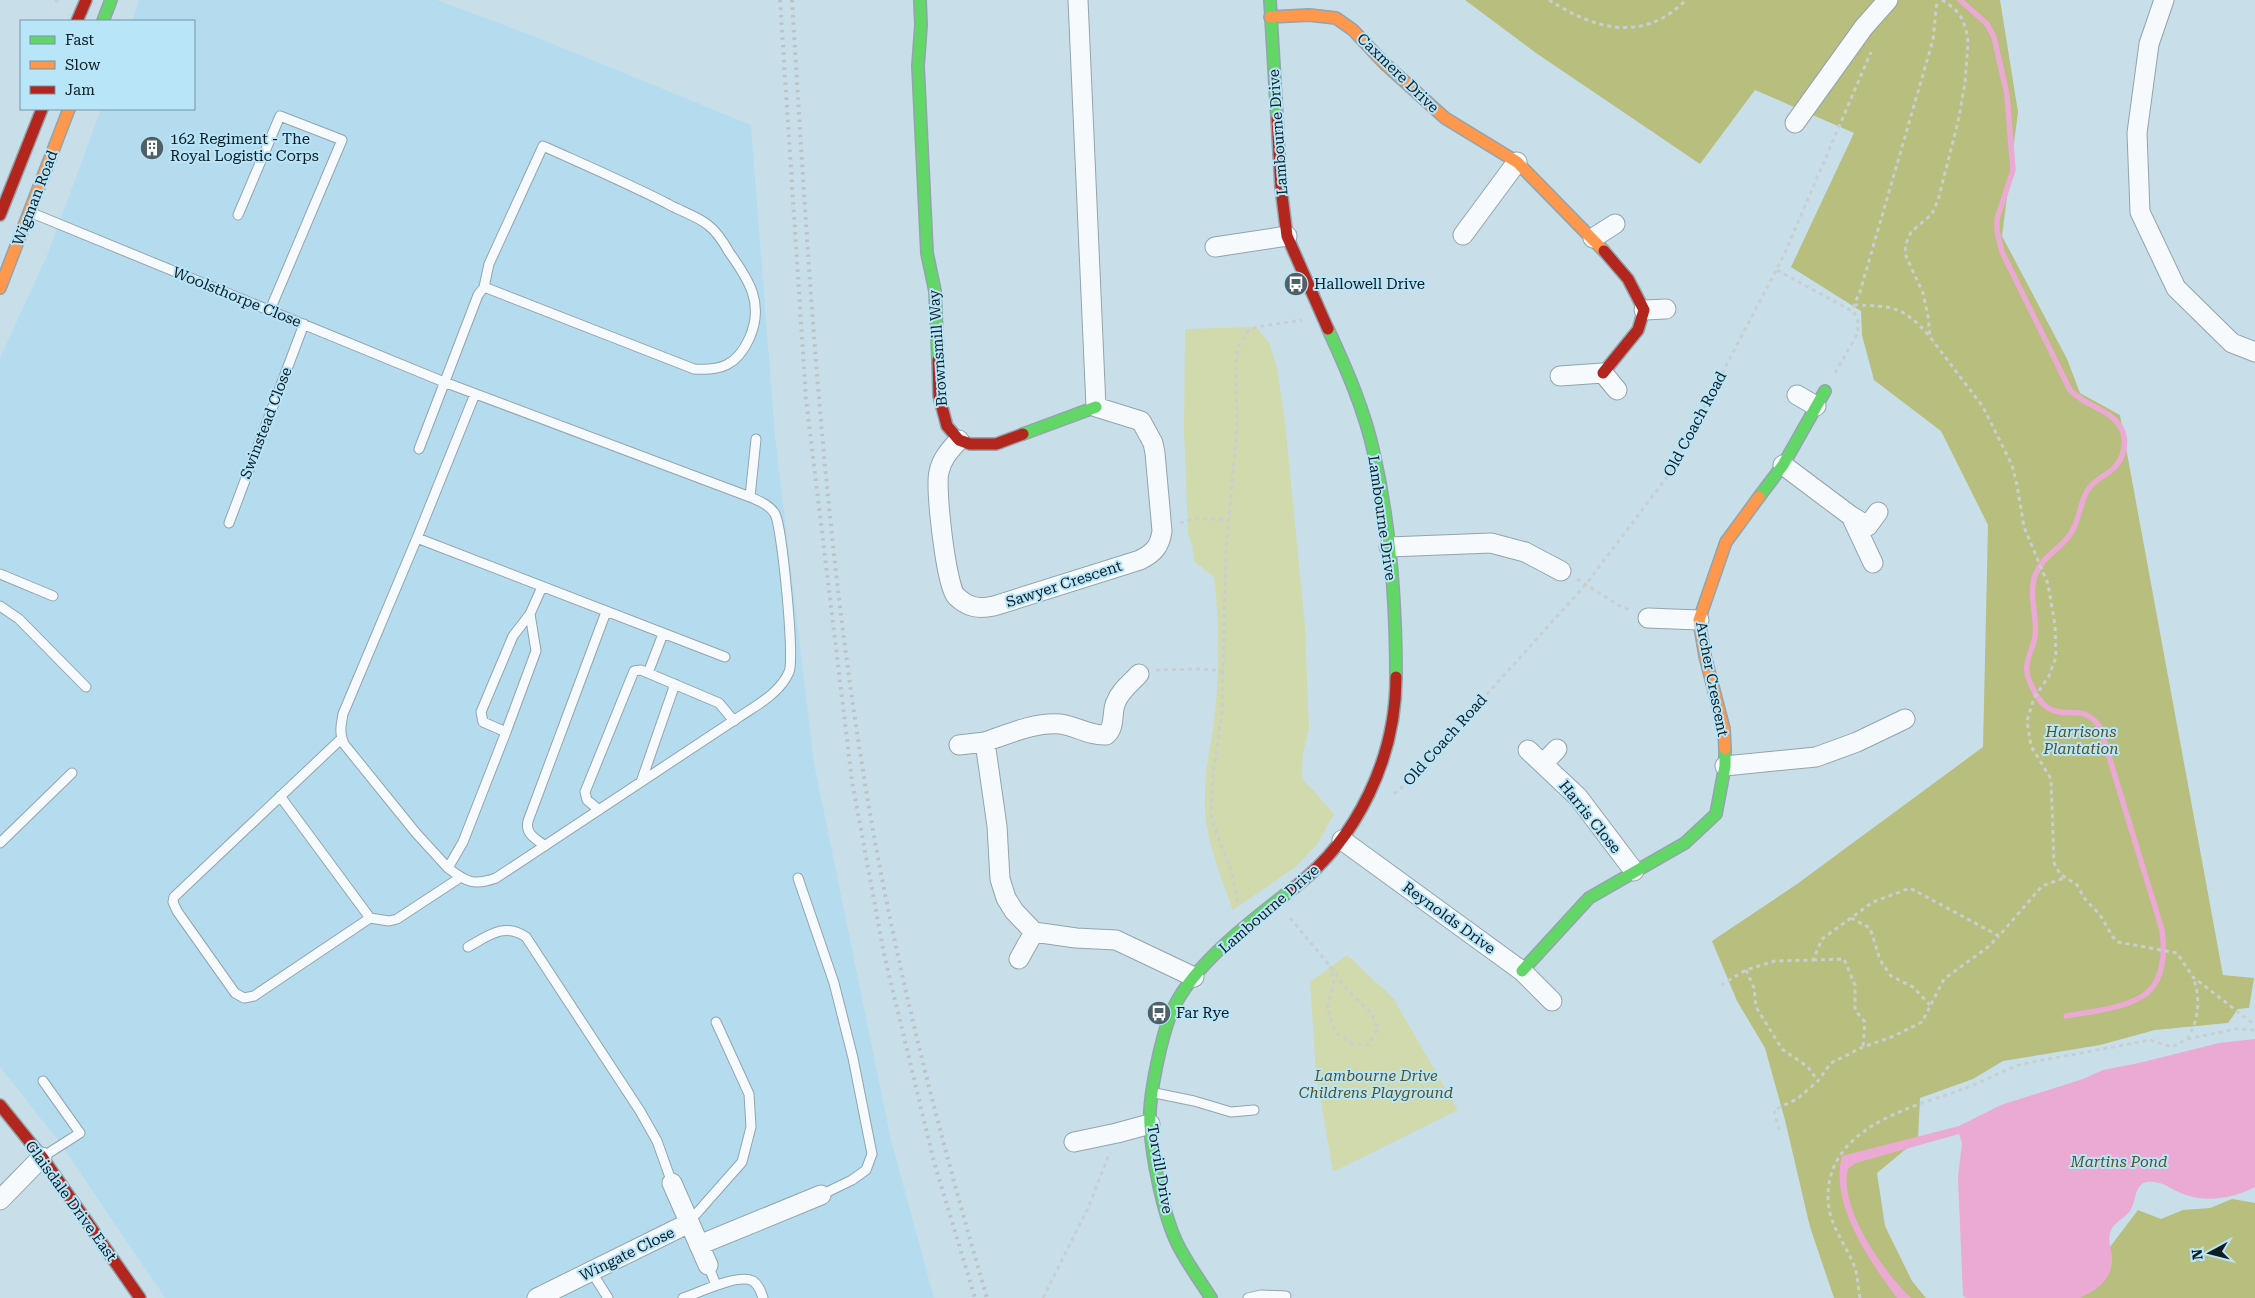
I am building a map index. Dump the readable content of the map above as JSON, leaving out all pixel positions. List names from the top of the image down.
{
  "streets": {
    "street": [
      "Caxmere Drive",
      "Lambourne Drive",
      "Wigman Road",
      "Brownsmill Way",
      "Sawyer Crescent",
      "Archer Crescent",
      "Harris Close",
      "Reynolds Drive",
      "Torvill Drive",
      "Glaisdale Drive East",
      "Wingate Close"
    ],
    "lane": ["Woolsthorpe Close", "Swinstead Close"],
    "path": ["Old Coach Road"]
  },
  "crossings": [
    ["Caxmere Drive", "Lambourne Drive"],
    ["Lambourne Drive", "Old Coach Road"],
    ["Lambourne Drive", "Reynolds Drive"],
    ["Lambourne Drive", "Torvill Drive"],
    ["Wigman Road", "Woolsthorpe Close"],
    ["Woolsthorpe Close", "Swinstead Close"],
    ["Brownsmill Way", "Sawyer Crescent"],
    ["Archer Crescent", "Harris Close"],
    ["Archer Crescent", "Reynolds Drive"]
  ],
  "parks": ["Harrisons Plantation", "Lambourne Drive Childrens Playground", "Martins Pond"],
  "places": {
    "building": ["162 Regiment - The Royal Logistic Corps"],
    "bus stop": ["Hallowell Drive", "Far Rye"]
  },
  "legend": ["Fast", "Slow", "Jam"],
  "north": "left"
}
